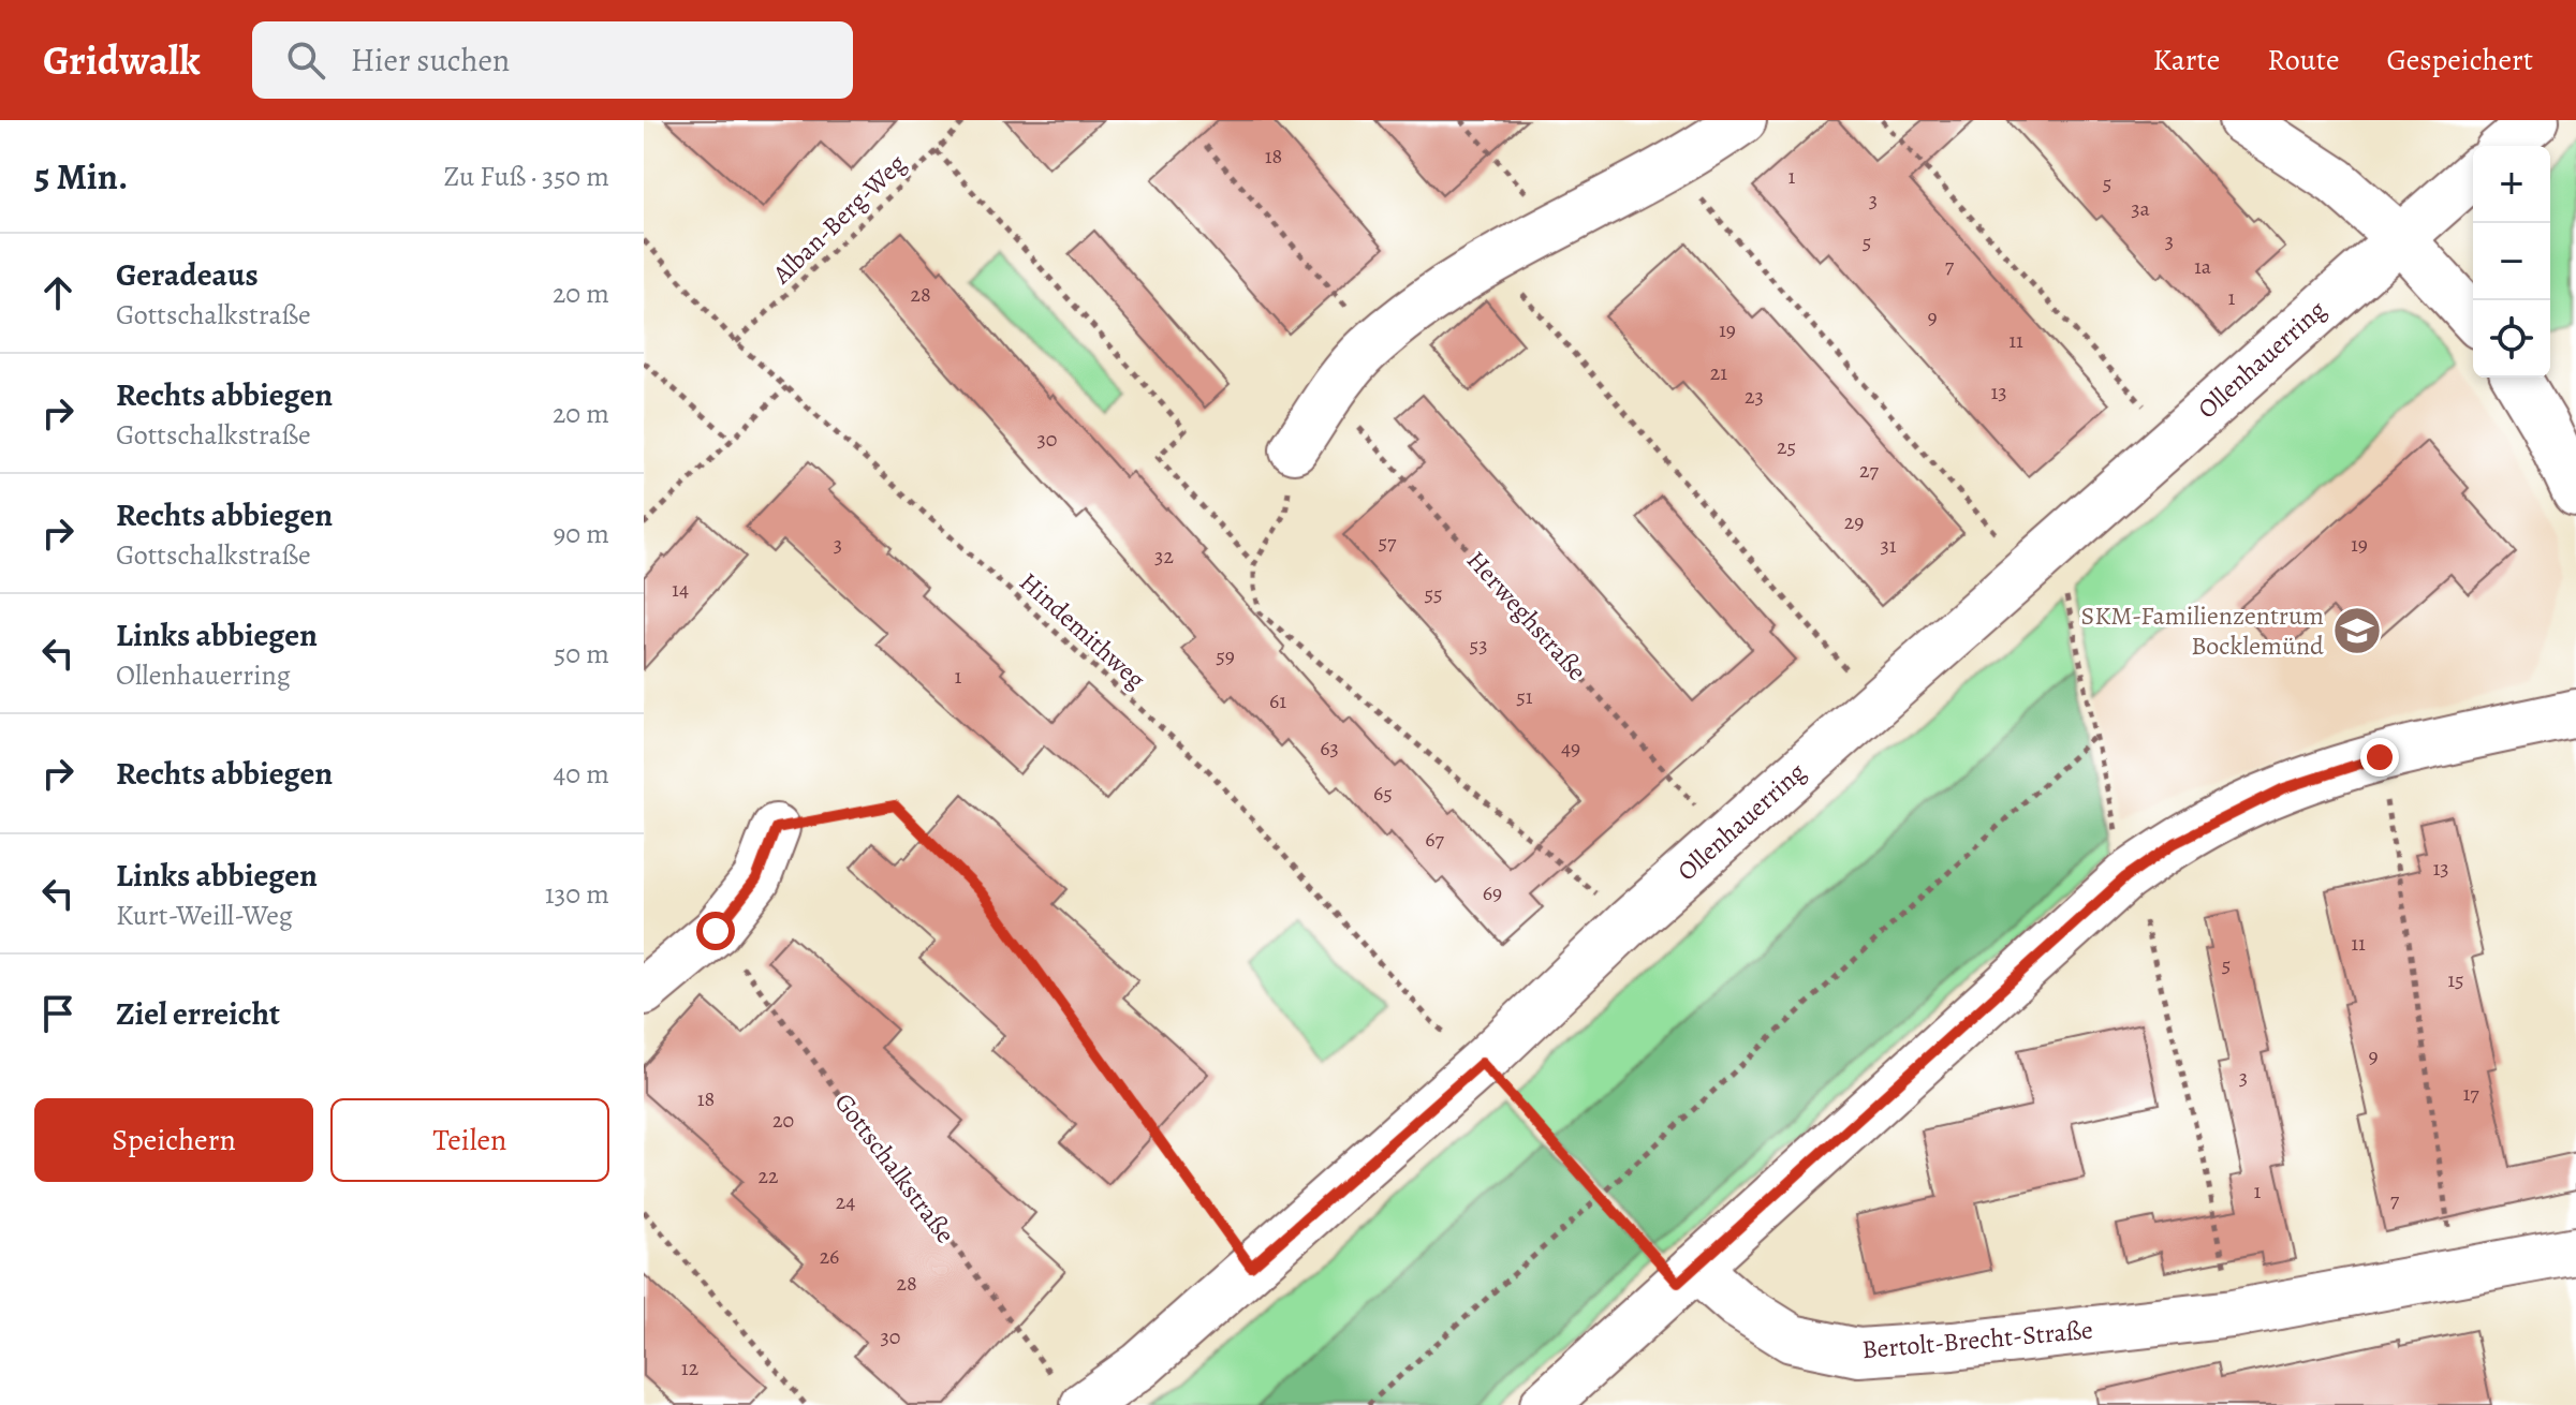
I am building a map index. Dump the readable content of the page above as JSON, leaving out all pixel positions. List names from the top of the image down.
{
  "streets": {
    "street": ["Ollenhauerring", "Bertolt-Brecht-Straße"],
    "path": [
      "Alban-Berg-Weg",
      "Herweghstraße",
      "Hindemithweg",
      "Gottschalkstraße"
    ]
  },
  "crossings": [
    ["Alban-Berg-Weg", "Hindemithweg"],
    ["Ollenhauerring", "Herweghstraße"],
    ["Ollenhauerring", "Hindemithweg"],
    ["Ollenhauerring", "Gottschalkstraße"],
    ["Hindemithweg", "Bertolt-Brecht-Straße"]
  ],
  "places": {
    "school or university": ["SKM-Familienzentrum Bocklemünd"]
  },
  "house_numbers": [
    "18",
    "1",
    "5",
    "3",
    "3a",
    "3",
    "5",
    "7",
    "1a",
    "28",
    "1",
    "9",
    "19",
    "11",
    "21",
    "13",
    "23",
    "30",
    "25",
    "27",
    "29",
    "57",
    "3",
    "19",
    "31",
    "32",
    "14",
    "55",
    "53",
    "59",
    "1",
    "51",
    "61",
    "63",
    "49",
    "65",
    "67",
    "13",
    "69",
    "11",
    "5",
    "15",
    "9",
    "3",
    "17",
    "18",
    "20",
    "22",
    "1",
    "7",
    "24",
    "26",
    "28",
    "30",
    "12"
  ],
  "page": {
    "header": "Gridwalk",
    "search": "Hier suchen",
    "nav": ["Karte", "Route", "Gespeichert"],
    "heading": ["5 Min.", "Zu Fuß · 350 m"],
    "map_buttons": ["+", "−"],
    "list": [
      ["Geradeaus", "Gottschalkstraße", "20 m"],
      ["Rechts abbiegen", "Gottschalkstraße", "20 m"],
      ["Rechts abbiegen", "Gottschalkstraße", "90 m"],
      ["Links abbiegen", "Ollenhauerring", "50 m"],
      ["Rechts abbiegen", "40 m"],
      ["Links abbiegen", "Kurt-Weill-Weg", "130 m"],
      "Ziel erreicht"
    ],
    "buttons": ["Speichern", "Teilen"]
  }
}
